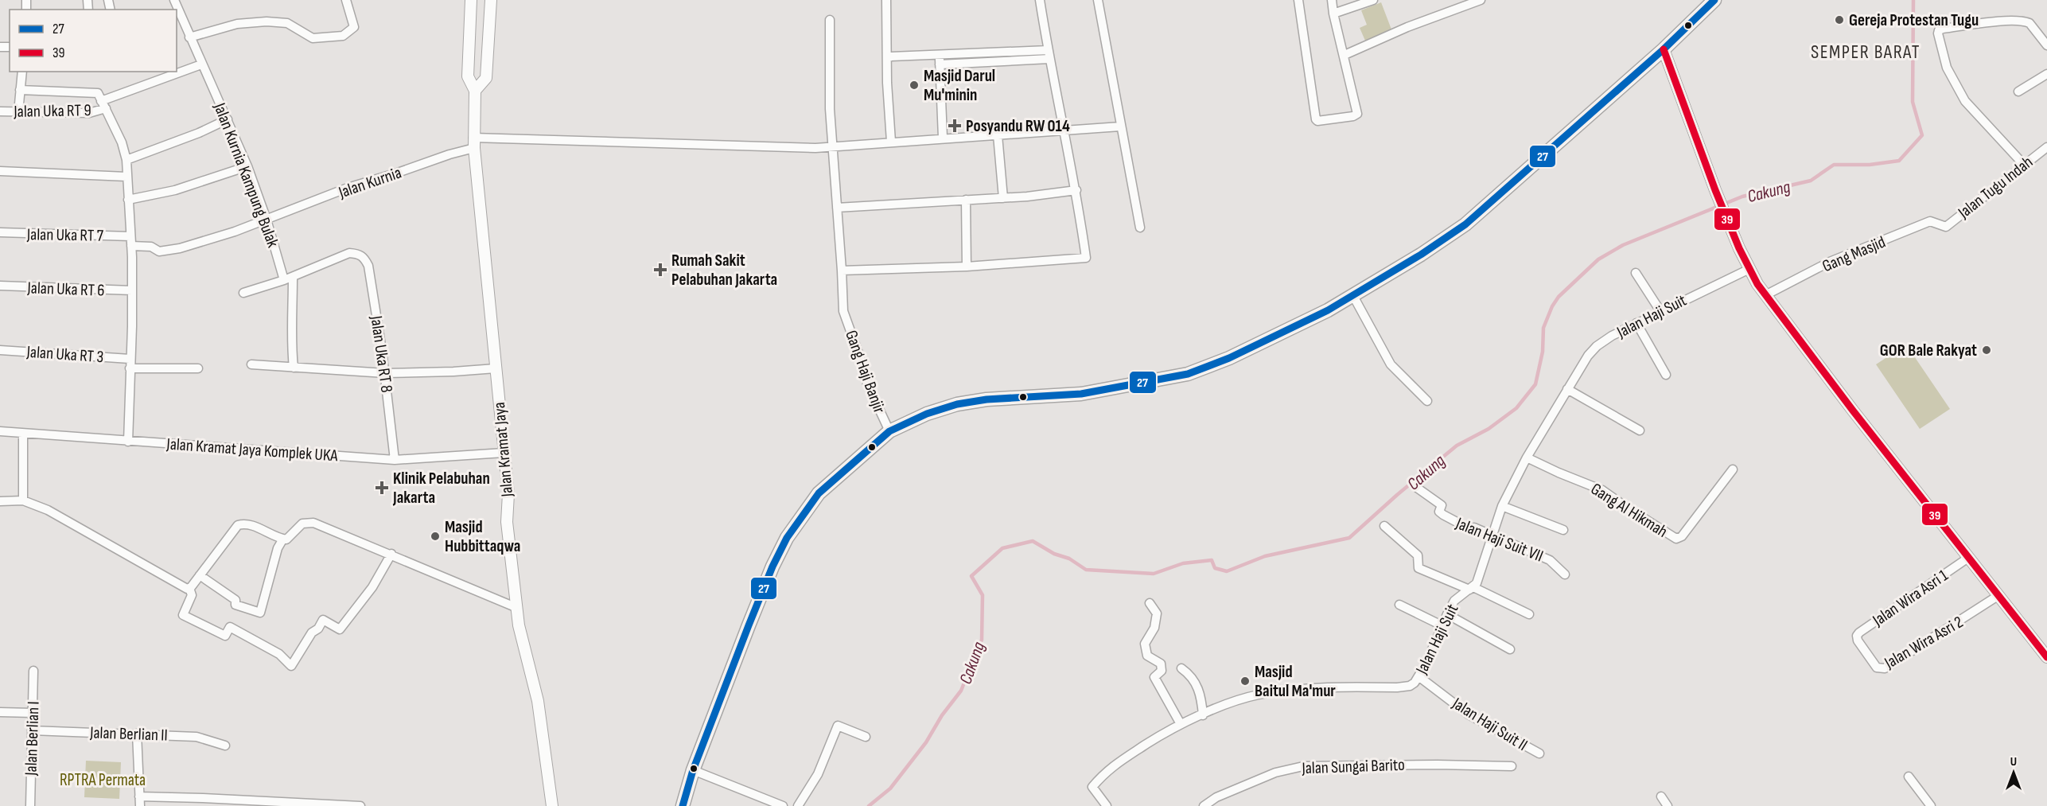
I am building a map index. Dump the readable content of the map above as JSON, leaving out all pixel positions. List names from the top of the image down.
{
  "streets": {
    "street": [
      "Jalan Uka RT 9",
      "Jalan Kurnia Kampung Bulak",
      "Jalan Kurnia",
      "Jalan Tugu Indah",
      "Jalan Uka RT 7",
      "Gang Masjid",
      "Jalan Uka RT 6",
      "Jalan Haji Suit",
      "Jalan Uka RT 3",
      "Jalan Uka RT 8",
      "Gang Haji Banjir",
      "Jalan Kramat Jaya Komplek UKA",
      "Jalan Kramat Jaya",
      "Gang Al Hikmah",
      "Jalan Haji Suit VII",
      "Jalan Wira Asri 1",
      "Jalan Wira Asri 2",
      "Jalan Haji Suit II",
      "Jalan Berlian II",
      "Jalan Berlian I",
      "Jalan Sungai Barito"
    ]
  },
  "crossings": [
    ["Jalan Uka RT 9", "Jalan Kurnia Kampung Bulak"],
    ["Jalan Kurnia Kampung Bulak", "Jalan Kurnia"],
    ["Jalan Kurnia Kampung Bulak", "Jalan Uka RT 8"],
    ["Jalan Kurnia", "Gang Haji Banjir"],
    ["Jalan Kurnia", "Jalan Kramat Jaya"],
    ["Jalan Tugu Indah", "Gang Masjid"],
    ["Jalan Haji Suit", "Gang Al Hikmah"],
    ["Jalan Haji Suit", "Jalan Haji Suit VII"],
    ["Jalan Haji Suit", "Jalan Haji Suit II"],
    ["Jalan Uka RT 8", "Jalan Kramat Jaya Komplek UKA"],
    ["Jalan Kramat Jaya Komplek UKA", "Jalan Kramat Jaya"],
    ["Jalan Wira Asri 1", "Jalan Wira Asri 2"],
    ["Jalan Berlian II", "Jalan Berlian I"]
  ],
  "districts": ["SEMPER BARAT"],
  "water": ["Cakung"],
  "parks": ["RPTRA Permata"],
  "places": {
    "other": [
      "Gereja Protestan Tugu",
      "Masjid Darul Mu'minin",
      "GOR Bale Rakyat",
      "Masjid Hubbittaqwa",
      "Masjid Baitul Ma'mur"
    ],
    "health": ["Posyandu RW 014", "Rumah Sakit Pelabuhan Jakarta", "Klinik Pelabuhan Jakarta"]
  },
  "lines": ["transit line 27", "transit line 39"],
  "legend": ["27", "39"],
  "north": "top"
}
